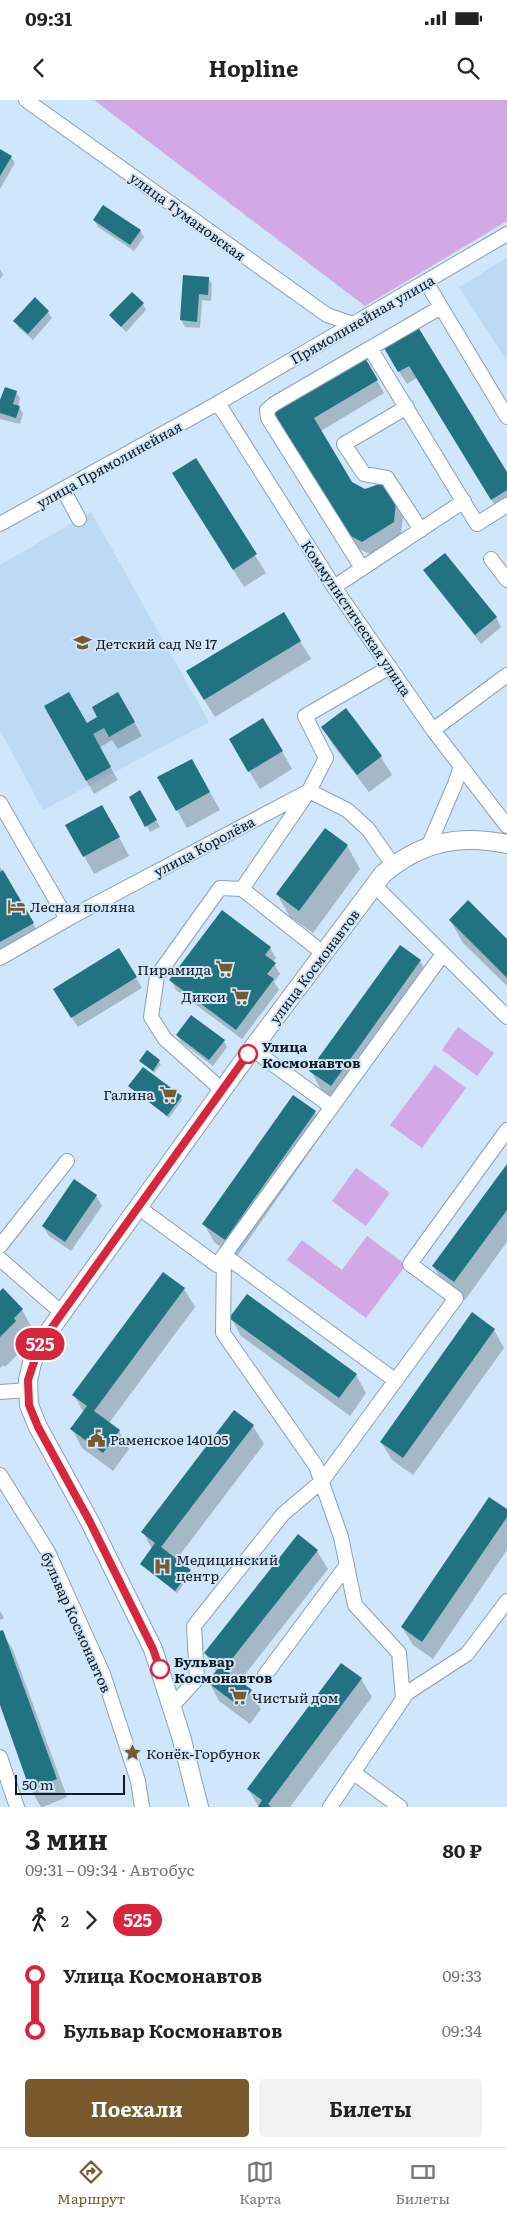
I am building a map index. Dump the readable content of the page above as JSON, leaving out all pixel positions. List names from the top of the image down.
{
  "streets": {
    "main road": ["улица Космонавтов"],
    "street": [
      "улица Тумановская",
      "Прямолинейная улица",
      "улица Прямолинейная",
      "Коммунистическая улица",
      "улица Королёва",
      "бульвар Космонавтов"
    ]
  },
  "crossings": [
    ["улица Тумановская", "Прямолинейная улица"],
    ["Прямолинейная улица", "улица Прямолинейная"],
    ["Прямолинейная улица", "Коммунистическая улица"],
    ["улица Прямолинейная", "Коммунистическая улица"]
  ],
  "places": {
    "school or university": ["Детский сад № 17"],
    "hotel": ["Лесная поляна"],
    "supermarket": [
      "Пирамида",
      "Дикси",
      "Галина",
      "Чистый дом"
    ],
    "other": ["Улица Космонавтов", "Бульвар Космонавтов"],
    "public building": ["Раменское 140105"],
    "hospital": ["Медицинский центр"],
    "place": ["Конёк-Горбунок"]
  },
  "lines": ["bus line 525"],
  "scale_bar": "50 m",
  "page": {
    "status": "09:31",
    "header": "Hopline",
    "on_map": "525",
    "scale": "50 m",
    "heading": ["3 мин", "09:31 – 09:34 · Автобус", "80 ₽"],
    "legs": ["2", "525"],
    "list": [
      {
        "name": "Улица Космонавтов",
        "value": "09:33"
      },
      {
        "name": "Бульвар Космонавтов",
        "value": "09:34"
      }
    ],
    "buttons": ["Поехали", "Билеты"],
    "tabs": ["Маршрут", "Карта", "Билеты"]
  }
}
